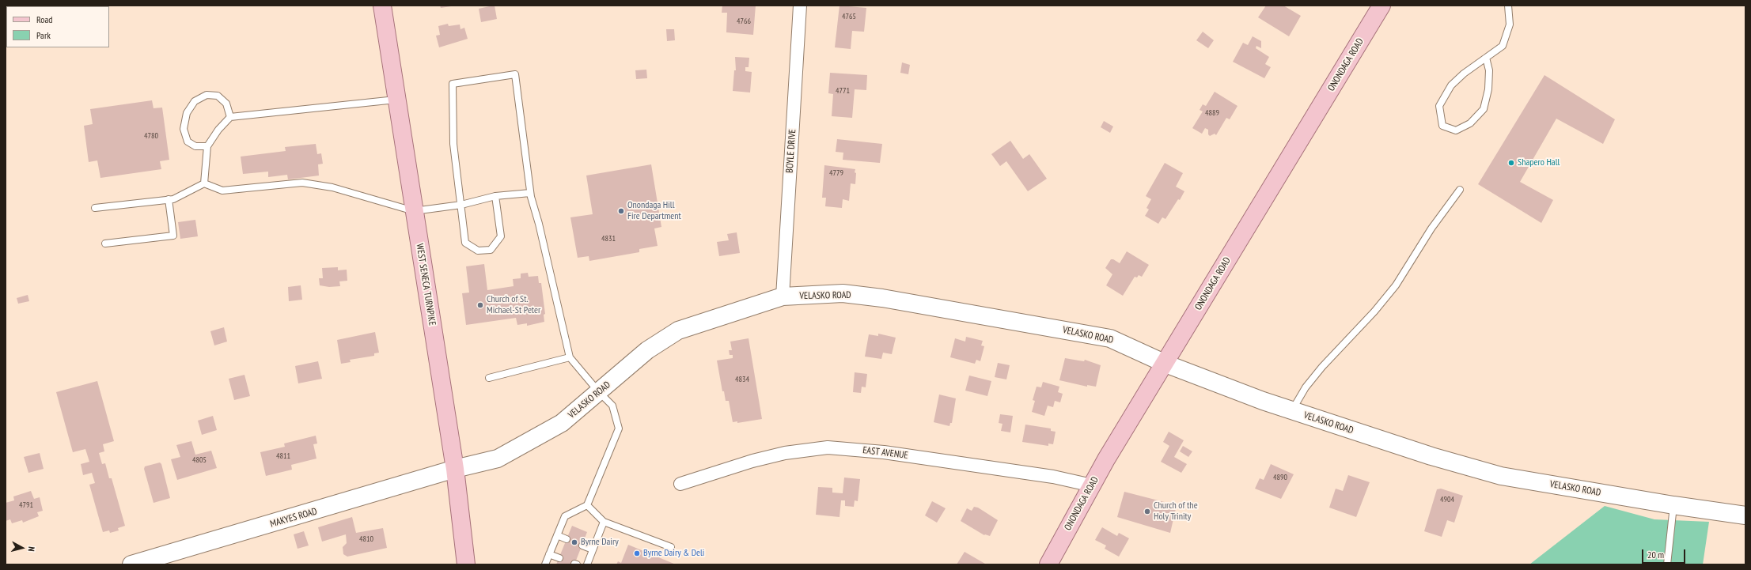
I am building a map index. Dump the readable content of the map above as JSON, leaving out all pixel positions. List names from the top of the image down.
{
  "streets": {
    "main road": ["ONONDAGA ROAD", "WEST SENECA TURNPIKE"],
    "street": [
      "BOYLE DRIVE",
      "VELASKO ROAD",
      "EAST AVENUE",
      "MAKYES ROAD"
    ]
  },
  "crossings": [
    ["ONONDAGA ROAD", "VELASKO ROAD"],
    ["ONONDAGA ROAD", "EAST AVENUE"],
    ["BOYLE DRIVE", "VELASKO ROAD"],
    ["WEST SENECA TURNPIKE", "VELASKO ROAD"],
    ["WEST SENECA TURNPIKE", "MAKYES ROAD"],
    ["VELASKO ROAD", "MAKYES ROAD"]
  ],
  "places": [
    "Shapero Hall",
    "Onondaga Hill Fire Department",
    "Church of St. Michael-St Peter",
    "Church of the Holy Trinity",
    "Byrne Dairy",
    "Byrne Dairy & Deli"
  ],
  "house_numbers": [
    "4765",
    "4766",
    "4771",
    "4889",
    "4780",
    "4779",
    "4831",
    "4834",
    "4811",
    "4805",
    "4890",
    "4904",
    "4791",
    "4810"
  ],
  "legend": ["Road", "Park"],
  "scale_bar": "20 m",
  "north": "right"
}
